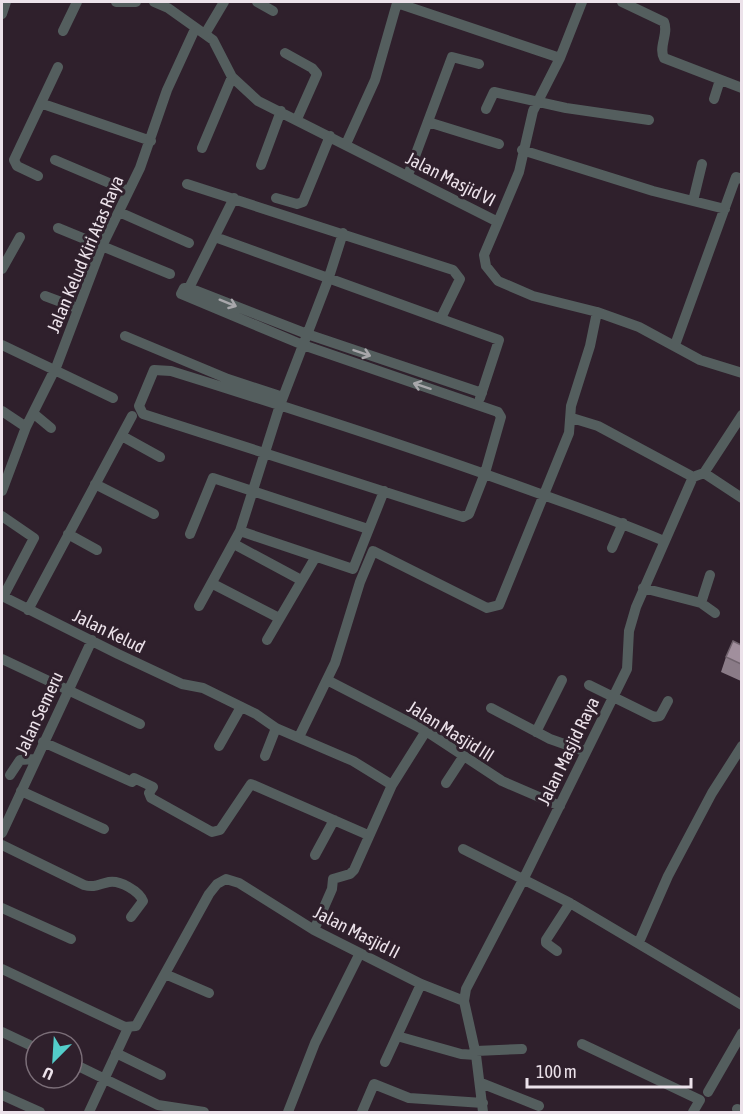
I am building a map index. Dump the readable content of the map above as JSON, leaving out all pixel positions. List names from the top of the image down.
{
  "streets": {
    "street": [
      "Jalan Masjid VI",
      "Jalan Kelud Kiri Atas Raya",
      "Jalan Kelud",
      "Jalan Semeru",
      "Jalan Masjid III",
      "Jalan Masjid Raya",
      "Jalan Masjid II"
    ]
  },
  "crossings": [
    ["Jalan Masjid VI", "Jalan Kelud Kiri Atas Raya"],
    ["Jalan Kelud", "Jalan Semeru"],
    ["Jalan Masjid III", "Jalan Masjid Raya"],
    ["Jalan Masjid Raya", "Jalan Masjid II"]
  ],
  "scale_bar": "100 m",
  "north": "bottom left"
}
